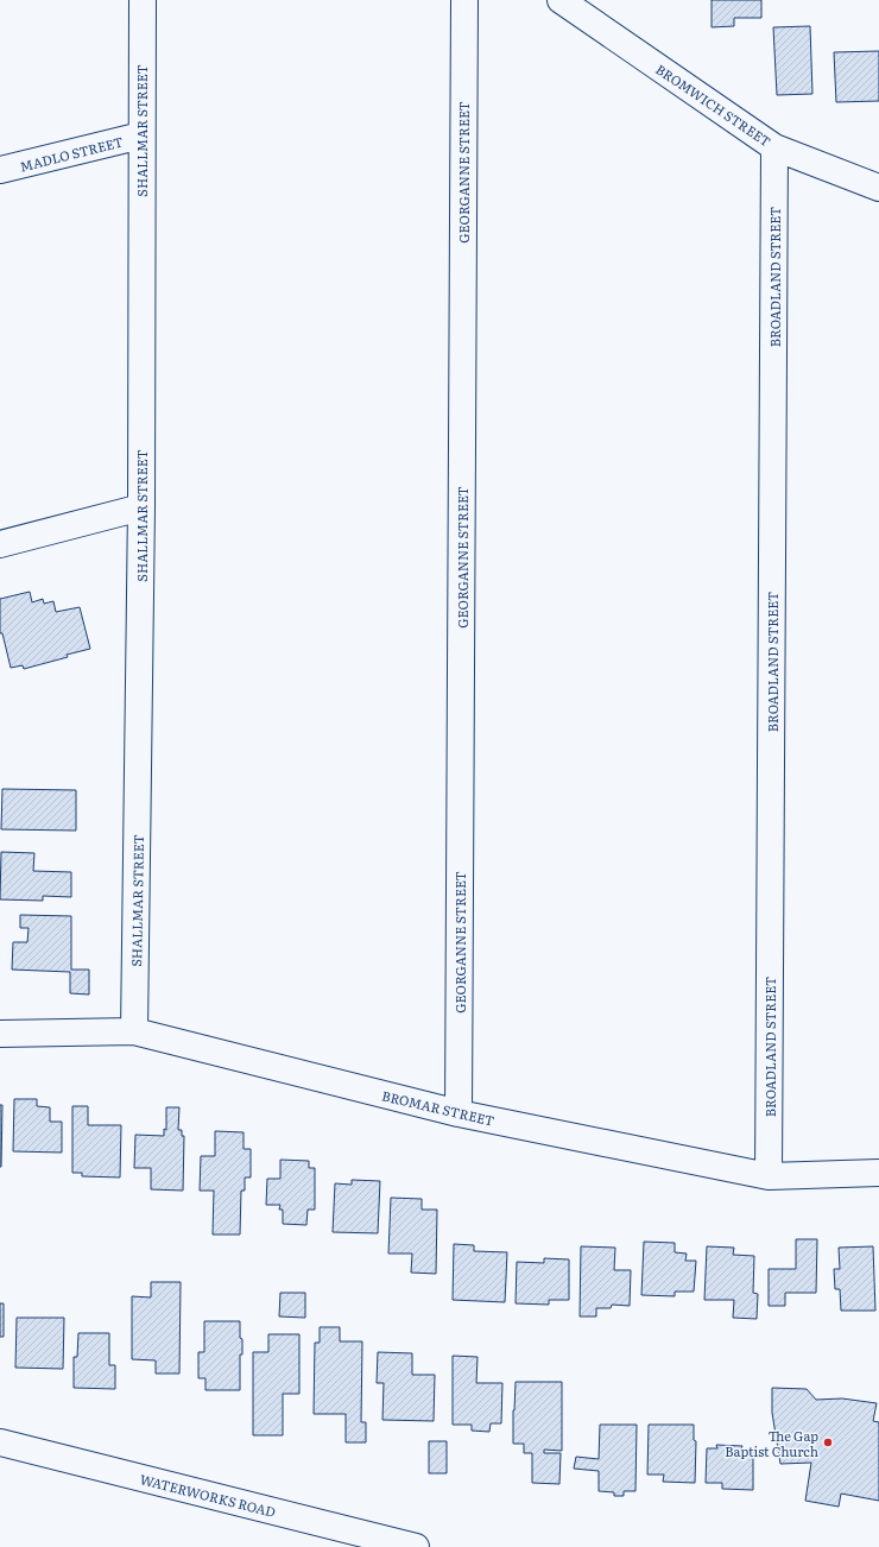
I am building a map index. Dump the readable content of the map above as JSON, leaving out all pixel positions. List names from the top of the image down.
{
  "streets": {
    "street": [
      "BROMWICH STREET",
      "SHALLMAR STREET",
      "MADLO STREET",
      "GEORGANNE STREET",
      "BROADLAND STREET",
      "BROMAR STREET",
      "WATERWORKS ROAD"
    ]
  },
  "crossings": [
    ["BROMWICH STREET", "BROADLAND STREET"],
    ["SHALLMAR STREET", "MADLO STREET"],
    ["SHALLMAR STREET", "BROMAR STREET"],
    ["GEORGANNE STREET", "BROMAR STREET"],
    ["BROADLAND STREET", "BROMAR STREET"]
  ],
  "places": ["The Gap Baptist Church"]
}
